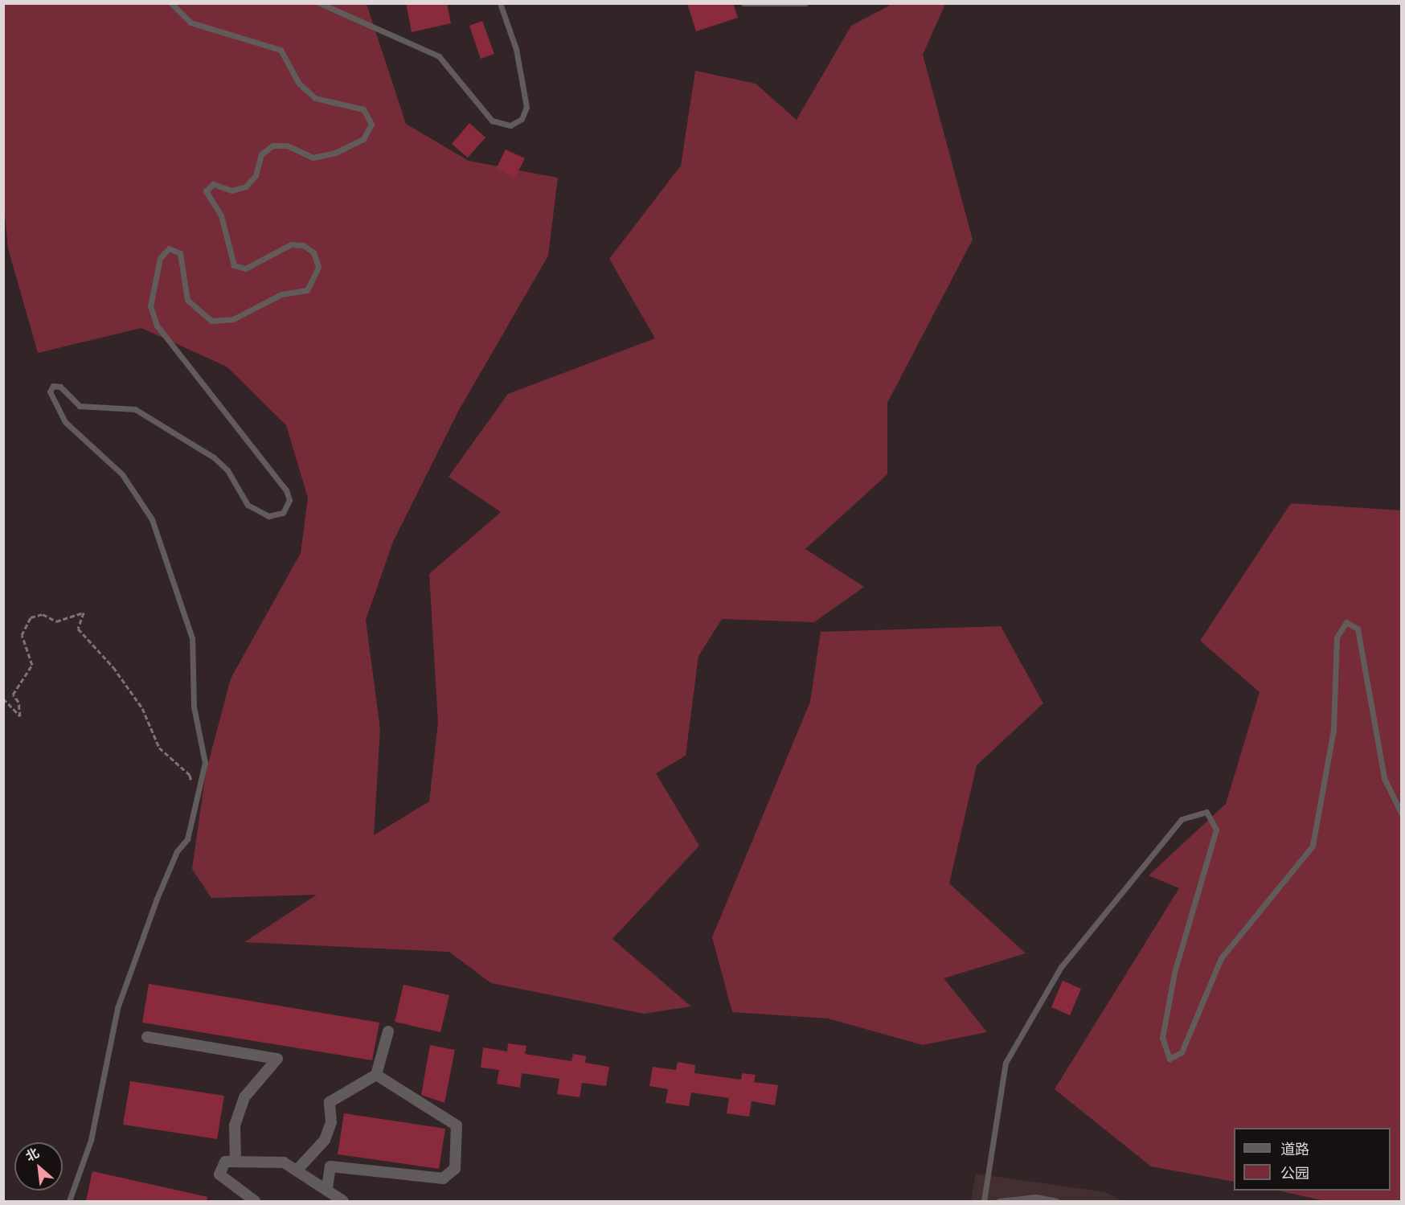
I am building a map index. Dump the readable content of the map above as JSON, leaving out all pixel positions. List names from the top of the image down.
{
  "legend": ["道路", "公园"],
  "north": "top left"
}
